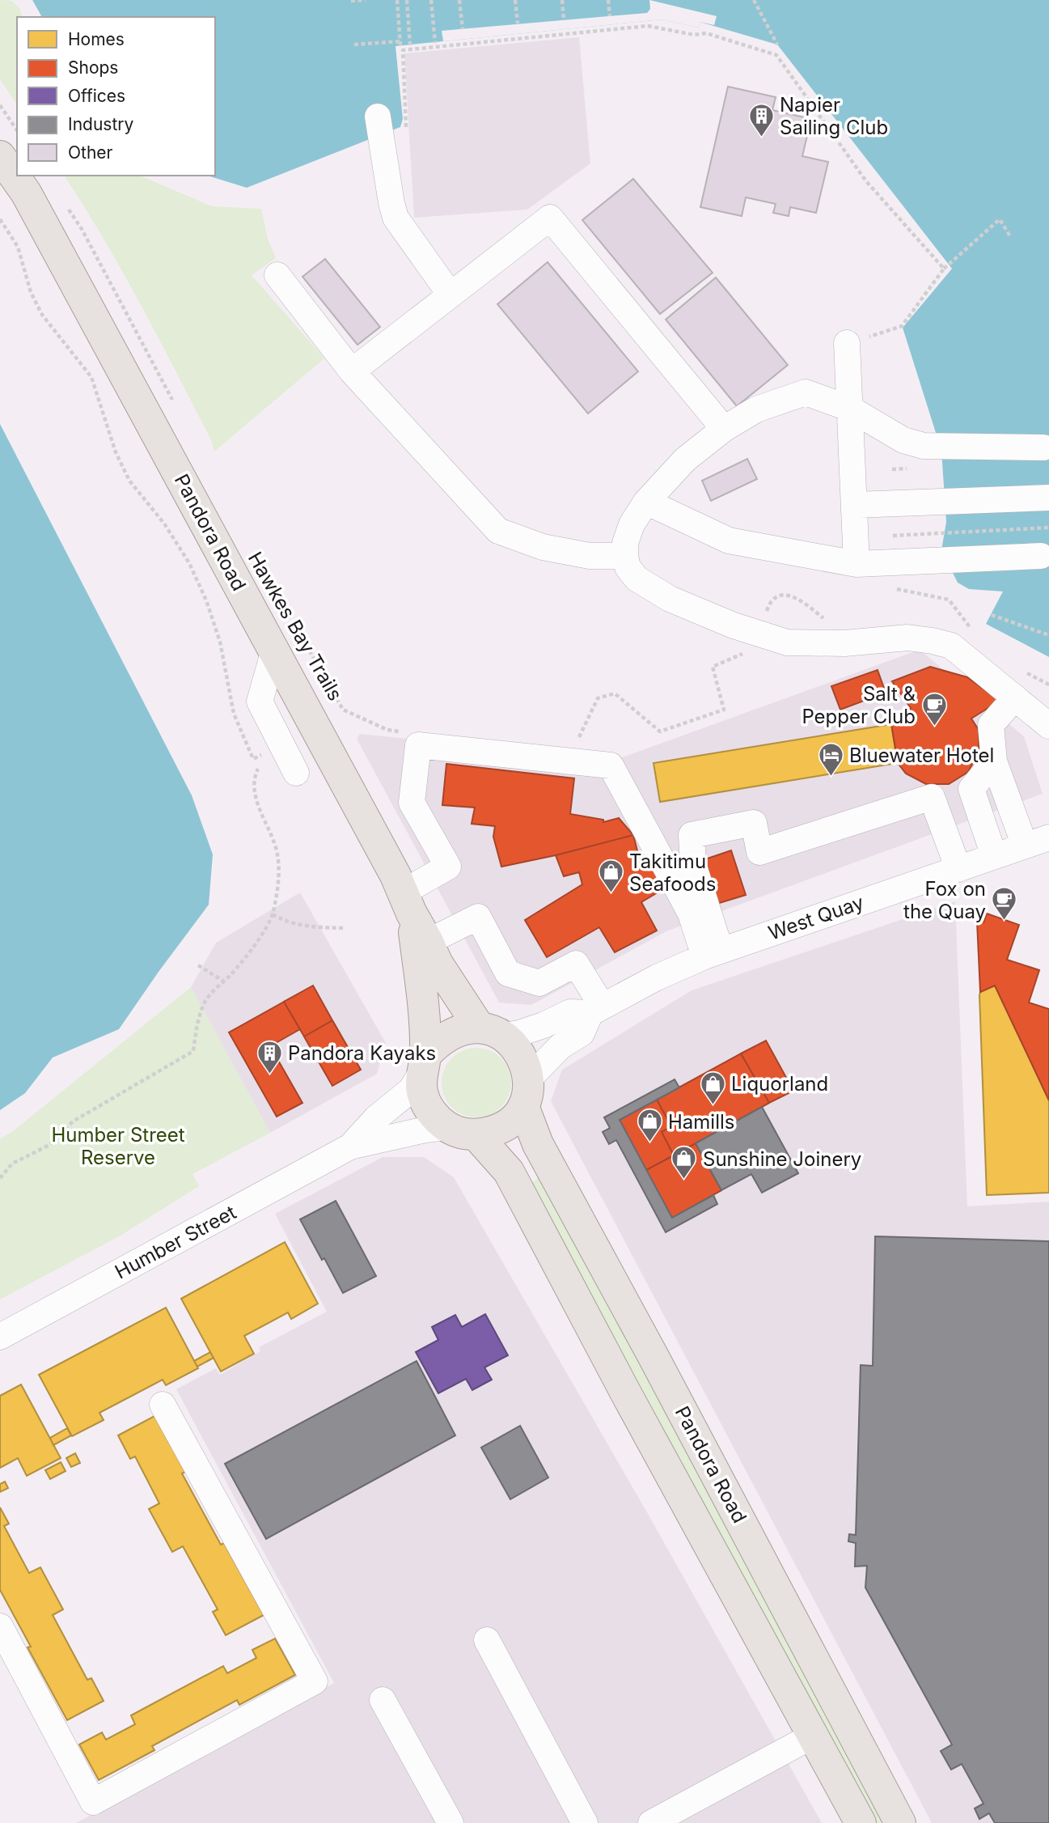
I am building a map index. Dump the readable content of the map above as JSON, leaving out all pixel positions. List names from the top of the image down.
{
  "streets": {
    "main road": ["Pandora Road"],
    "street": ["West Quay", "Humber Street"],
    "path": ["Hawkes Bay Trails"]
  },
  "crossings": [
    ["Pandora Road", "West Quay"],
    ["Pandora Road", "Humber Street"],
    ["West Quay", "Humber Street"]
  ],
  "parks": ["Humber Street Reserve"],
  "places": {
    "building": ["Napier Sailing Club", "Pandora Kayaks"],
    "cafe": ["Salt & Pepper Club", "Fox on the Quay"],
    "hotel": ["Bluewater Hotel"],
    "shop": [
      "Takitimu Seafoods",
      "Liquorland",
      "Hamills",
      "Sunshine Joinery"
    ]
  },
  "legend": [
    "Homes",
    "Shops",
    "Offices",
    "Industry",
    "Other"
  ]
}
